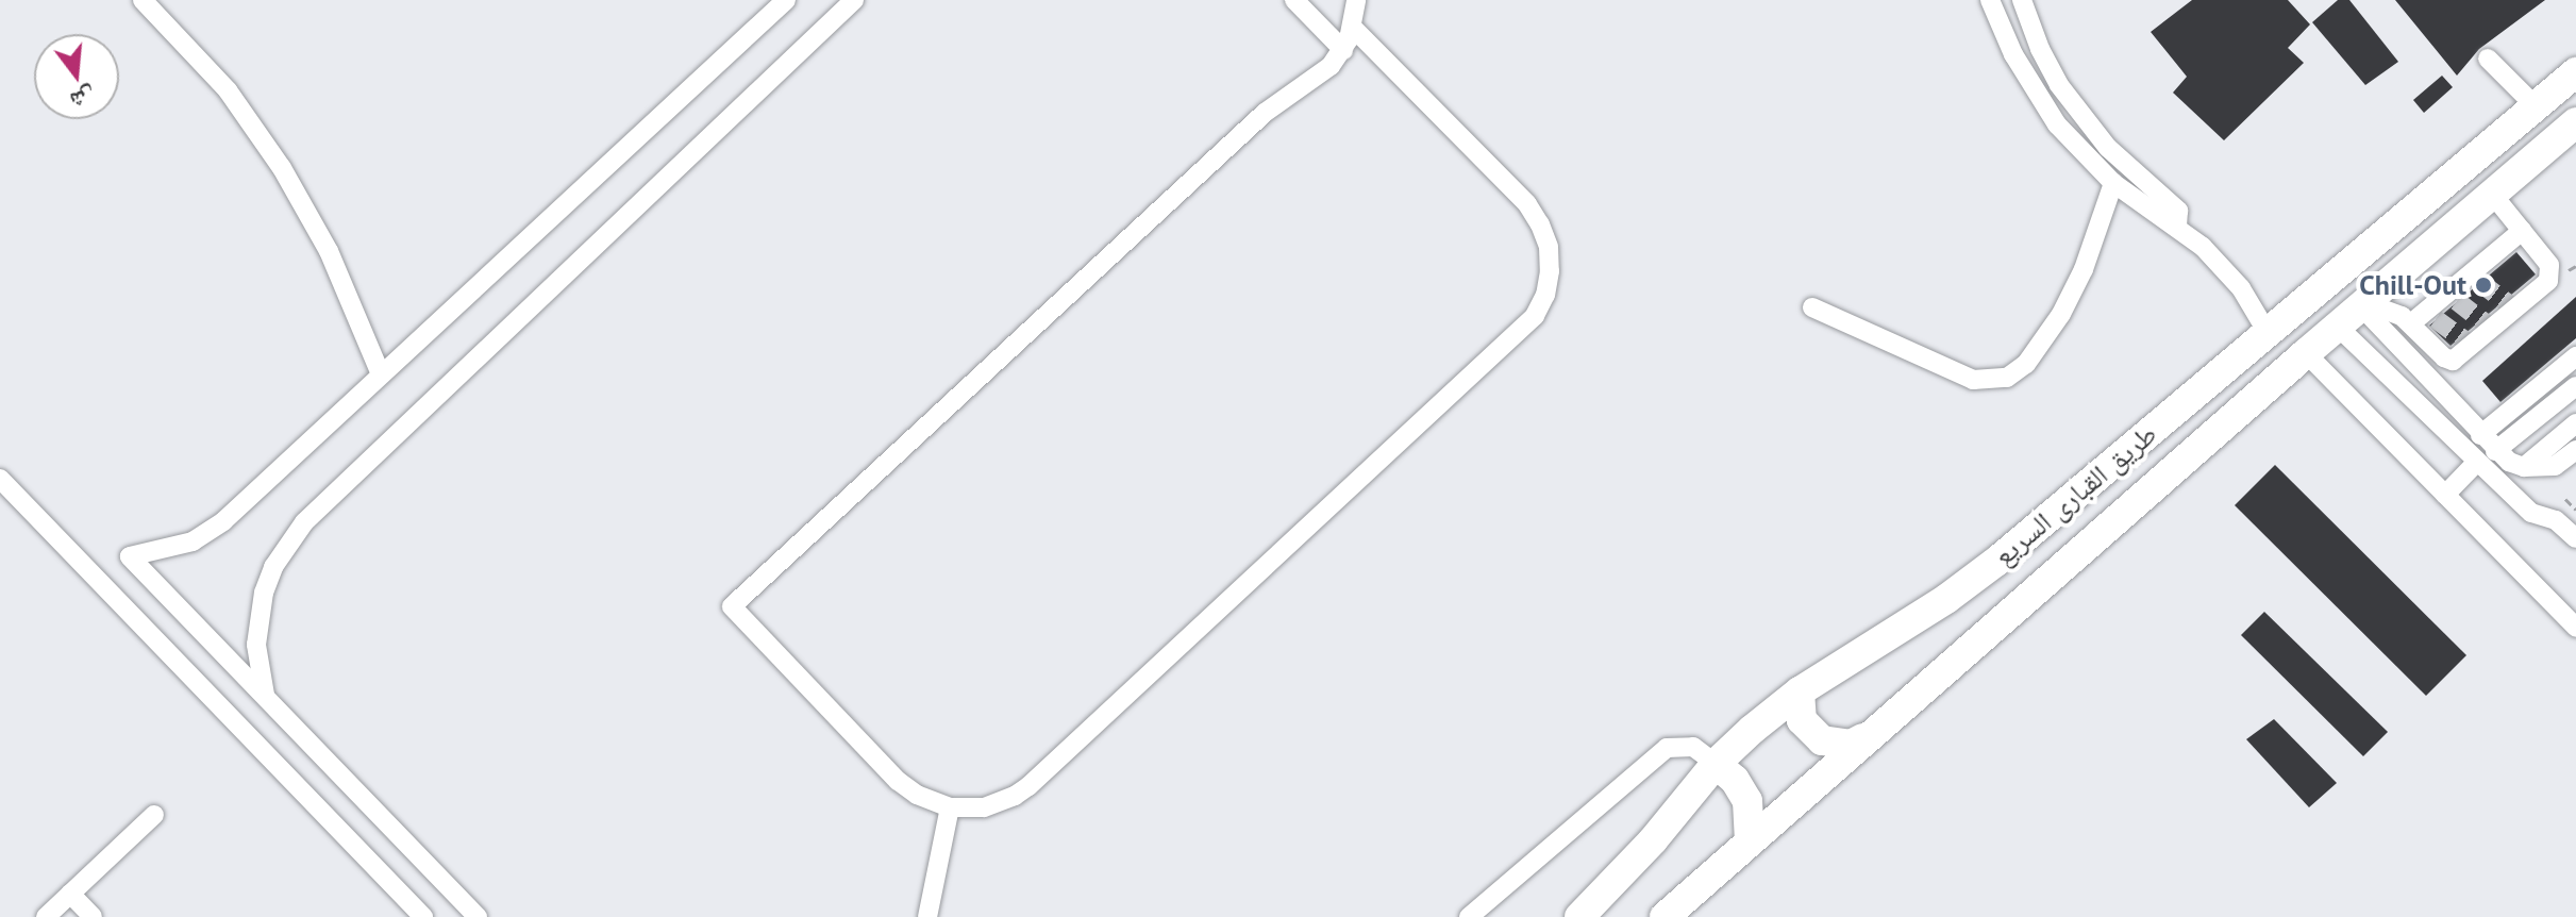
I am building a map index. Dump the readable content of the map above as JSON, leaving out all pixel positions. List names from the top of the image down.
{
  "streets": {
    "highway": ["طريق القبارى السريع"]
  },
  "places": ["Chill-Out"],
  "north": "bottom"
}
